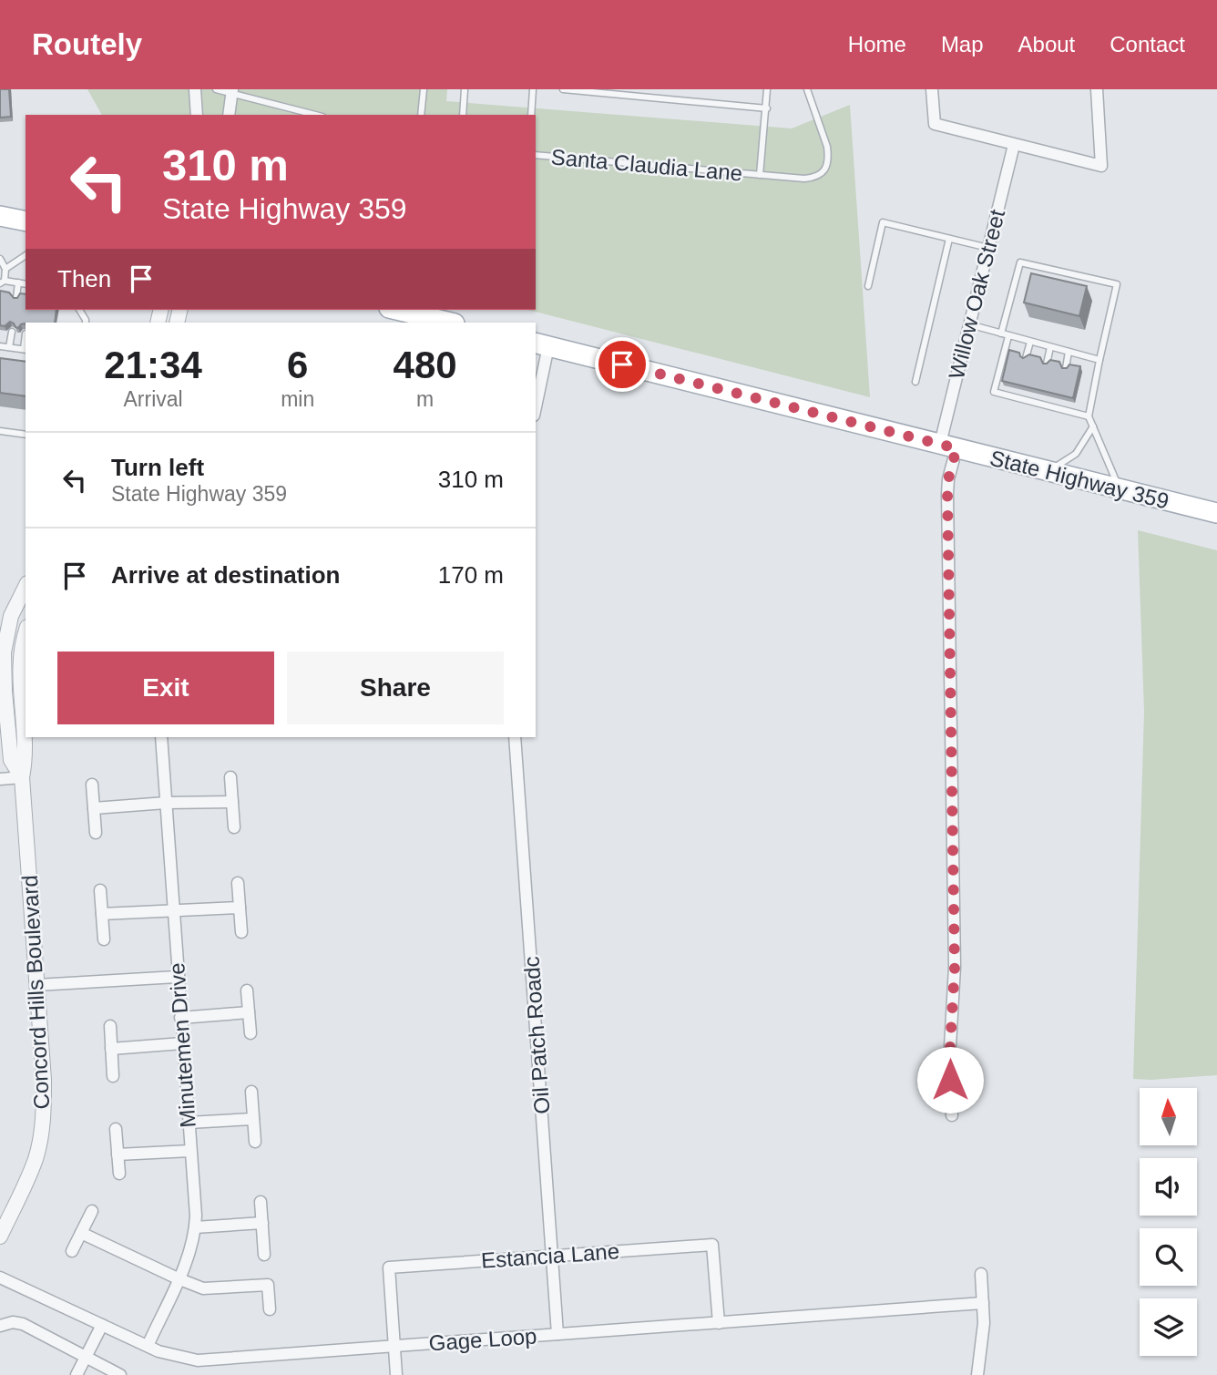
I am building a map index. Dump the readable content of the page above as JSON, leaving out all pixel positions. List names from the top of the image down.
{
  "streets": {
    "main road": ["State Highway 359"],
    "street": [
      "Willow Oak Street",
      "Concord Hills Boulevard",
      "Oil Patch Roadc",
      "Minutemen Drive",
      "Estancia Lane",
      "Gage Loop"
    ],
    "lane": ["Santa Claudia Lane"]
  },
  "crossings": [
    ["Willow Oak Street", "State Highway 359"],
    ["Oil Patch Roadc", "Estancia Lane"],
    ["Oil Patch Roadc", "Gage Loop"],
    ["Minutemen Drive", "Gage Loop"],
    ["Estancia Lane", "Gage Loop"]
  ],
  "north": "top",
  "page": {
    "header": "Routely",
    "nav": [
      "Home",
      "Map",
      "About",
      "Contact"
    ],
    "turn": ["310 m", "State Highway 359"],
    "then": "Then",
    "eta": [
      "21:34",
      "Arrival",
      "6",
      "min",
      "480",
      "m"
    ],
    "list": [
      {
        "name": "Turn left",
        "note": "State Highway 359",
        "value": "310 m"
      },
      {
        "name": "Arrive at destination",
        "value": "170 m"
      }
    ],
    "buttons": ["Exit", "Share"]
  }
}
